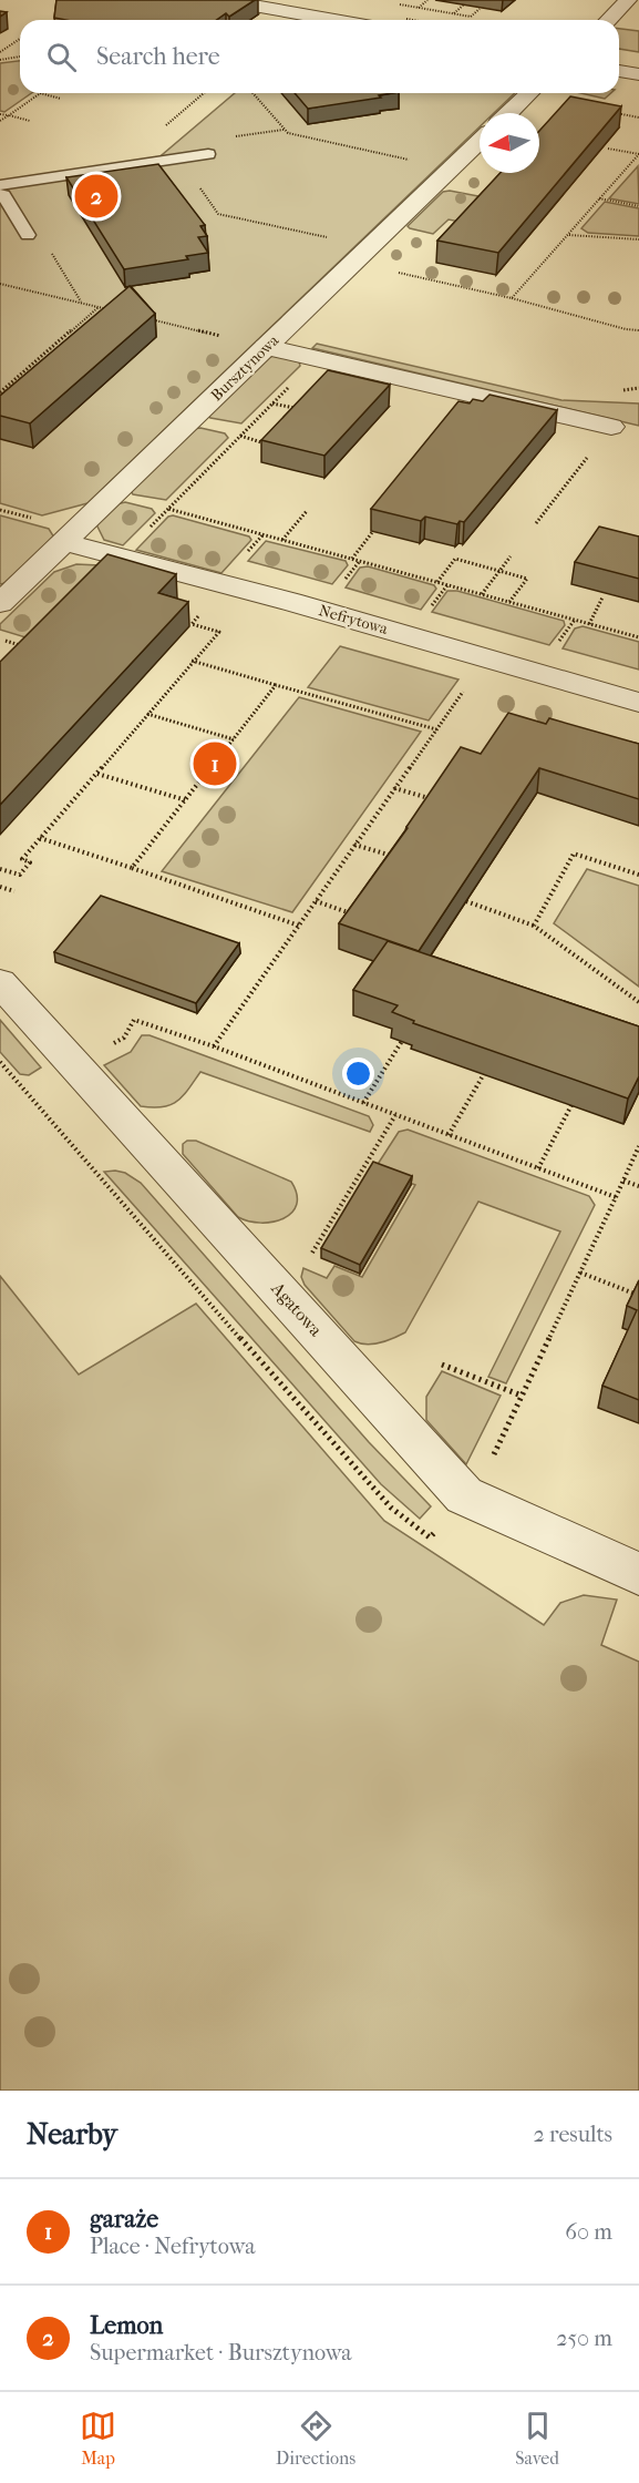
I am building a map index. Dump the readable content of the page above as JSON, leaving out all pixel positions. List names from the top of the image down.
{
  "streets": {
    "street": ["Bursztynowa", "Nefrytowa", "Agatowa"]
  },
  "crossings": [
    ["Bursztynowa", "Nefrytowa"]
  ],
  "north": "left",
  "page": {
    "search": "Search here",
    "pins": ["2", "1"],
    "heading": ["Nearby", "2 results"],
    "list": [
      {
        "mark": "1",
        "name": "garaże",
        "note": "Place · Nefrytowa",
        "value": "60 m"
      },
      {
        "mark": "2",
        "name": "Lemon",
        "note": "Supermarket · Bursztynowa",
        "value": "250 m"
      }
    ],
    "nav": ["Map", "Directions", "Saved"]
  }
}
